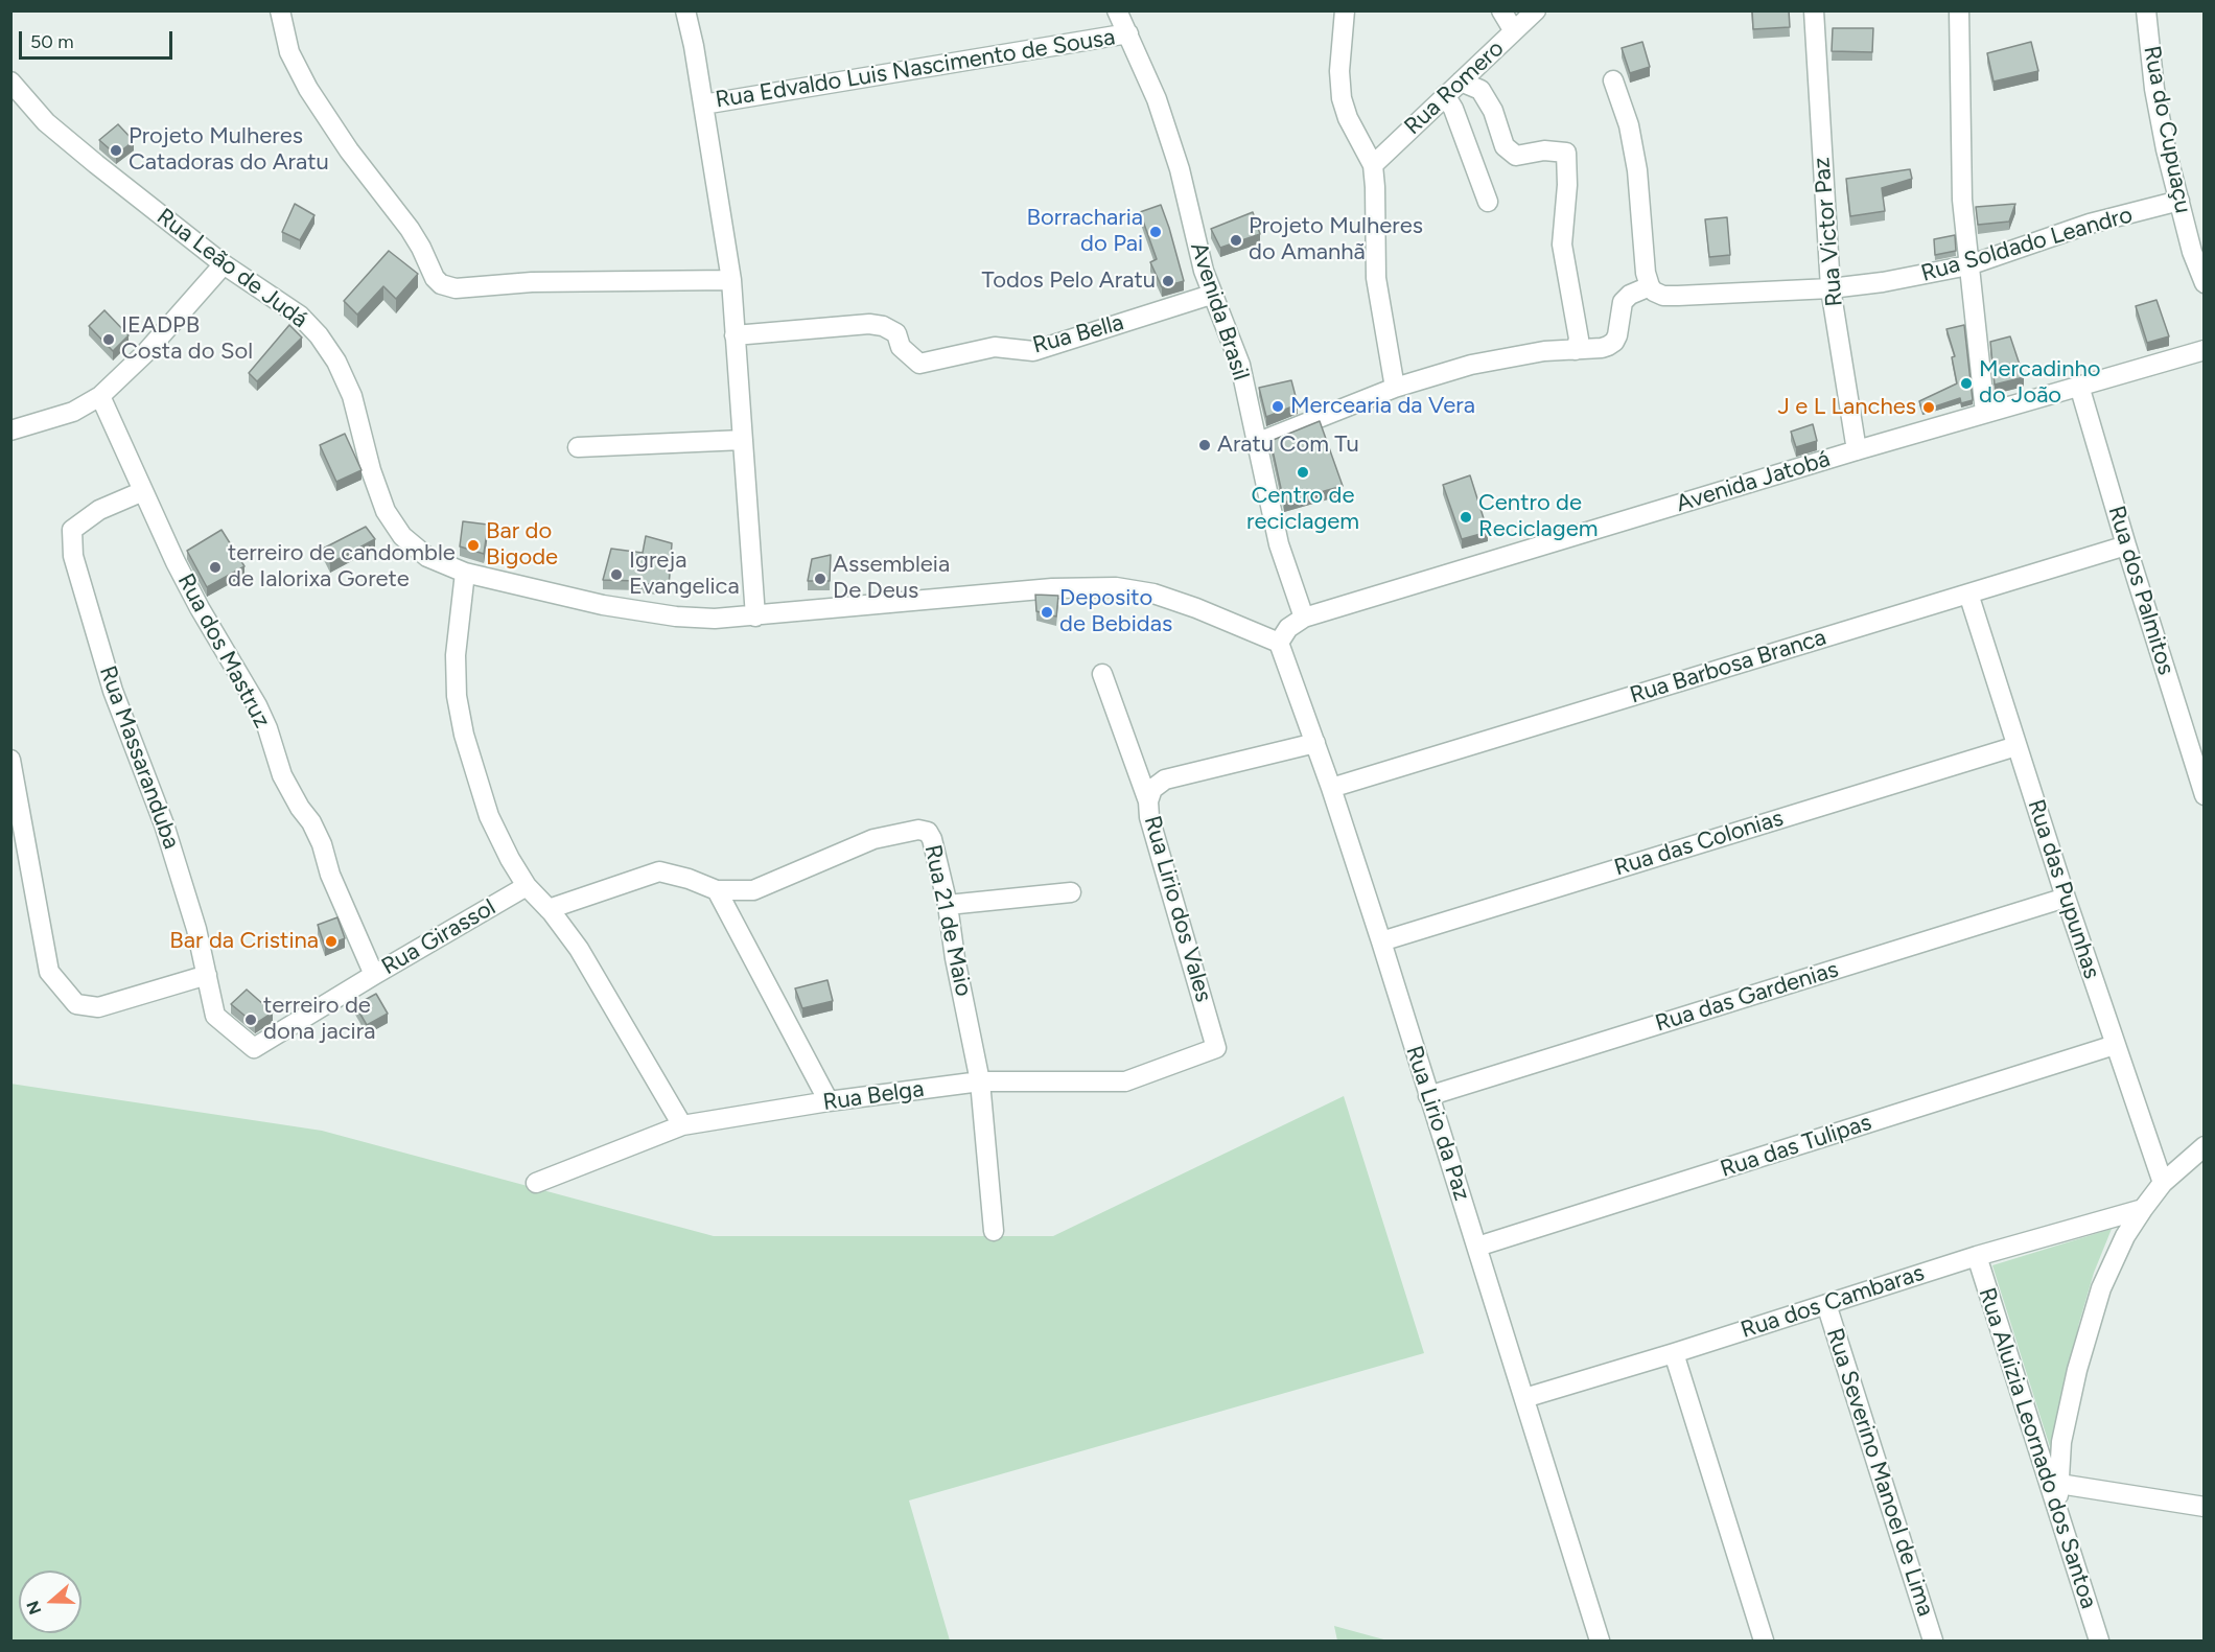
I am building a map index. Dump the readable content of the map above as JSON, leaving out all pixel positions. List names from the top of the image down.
{
  "streets": {
    "street": [
      "Rua Edvaldo Luis Nascimento de Sousa",
      "Rua Romero",
      "Rua do Cupuaçu",
      "Rua Victor Paz",
      "Rua Soldado Leandro",
      "Rua Leão de Judá",
      "Avenida Brasil",
      "Rua Bella",
      "Avenida Jatobá",
      "Rua dos Palmitos",
      "Rua dos Mastruz",
      "Rua Barbosa Branca",
      "Rua Massaranduba",
      "Rua das Colonias",
      "Rua das Pupunhas",
      "Rua Lirio dos Vales",
      "Rua 21 de Maio",
      "Rua Girassol",
      "Rua das Gardenias",
      "Rua Belga",
      "Rua Lirio da Paz",
      "Rua das Tulipas",
      "Rua dos Cambaras",
      "Rua Aluizia Leornado dos Santoa",
      "Rua Severino Manoel de Lima"
    ]
  },
  "crossings": [
    ["Rua Edvaldo Luis Nascimento de Sousa", "Avenida Brasil"],
    ["Rua do Cupuaçu", "Rua Soldado Leandro"],
    ["Rua Victor Paz", "Rua Soldado Leandro"],
    ["Rua Victor Paz", "Avenida Jatobá"],
    ["Rua Leão de Judá", "Rua Lirio da Paz"],
    ["Avenida Brasil", "Rua Bella"],
    ["Avenida Brasil", "Avenida Jatobá"],
    ["Avenida Jatobá", "Rua dos Palmitos"],
    ["Rua dos Palmitos", "Rua Barbosa Branca"],
    ["Rua dos Mastruz", "Rua Massaranduba"],
    ["Rua dos Mastruz", "Rua Girassol"],
    ["Rua Barbosa Branca", "Rua das Pupunhas"],
    ["Rua Barbosa Branca", "Rua Lirio da Paz"],
    ["Rua Massaranduba", "Rua Girassol"],
    ["Rua das Colonias", "Rua das Pupunhas"],
    ["Rua das Colonias", "Rua Lirio da Paz"],
    ["Rua das Pupunhas", "Rua das Gardenias"],
    ["Rua das Pupunhas", "Rua das Tulipas"],
    ["Rua Lirio dos Vales", "Rua Belga"],
    ["Rua Lirio dos Vales", "Rua Lirio da Paz"],
    ["Rua 21 de Maio", "Rua Belga"],
    ["Rua das Gardenias", "Rua Lirio da Paz"],
    ["Rua Lirio da Paz", "Rua das Tulipas"],
    ["Rua Lirio da Paz", "Rua dos Cambaras"],
    ["Rua dos Cambaras", "Rua Aluizia Leornado dos Santoa"],
    ["Rua dos Cambaras", "Rua Severino Manoel de Lima"]
  ],
  "places": [
    "Projeto Mulheres Catadoras do Aratu",
    "Borracharia do Pai",
    "Projeto Mulheres do Amanhã",
    "Todos Pelo Aratu",
    "IEADPB Costa do Sol",
    "Mercadinho do João",
    "Mercearia da Vera",
    "J e L Lanches",
    "Aratu Com Tu",
    "Centro de reciclagem",
    "Centro de Reciclagem",
    "Bar do Bigode",
    "terreiro de candomble de Ialorixa Gorete",
    "Igreja Evangelica",
    "Assembleia De Deus",
    "Deposito de Bebidas",
    "Bar da Cristina",
    "terreiro de dona jacira"
  ],
  "scale_bar": "50 m",
  "north": "left"
}
